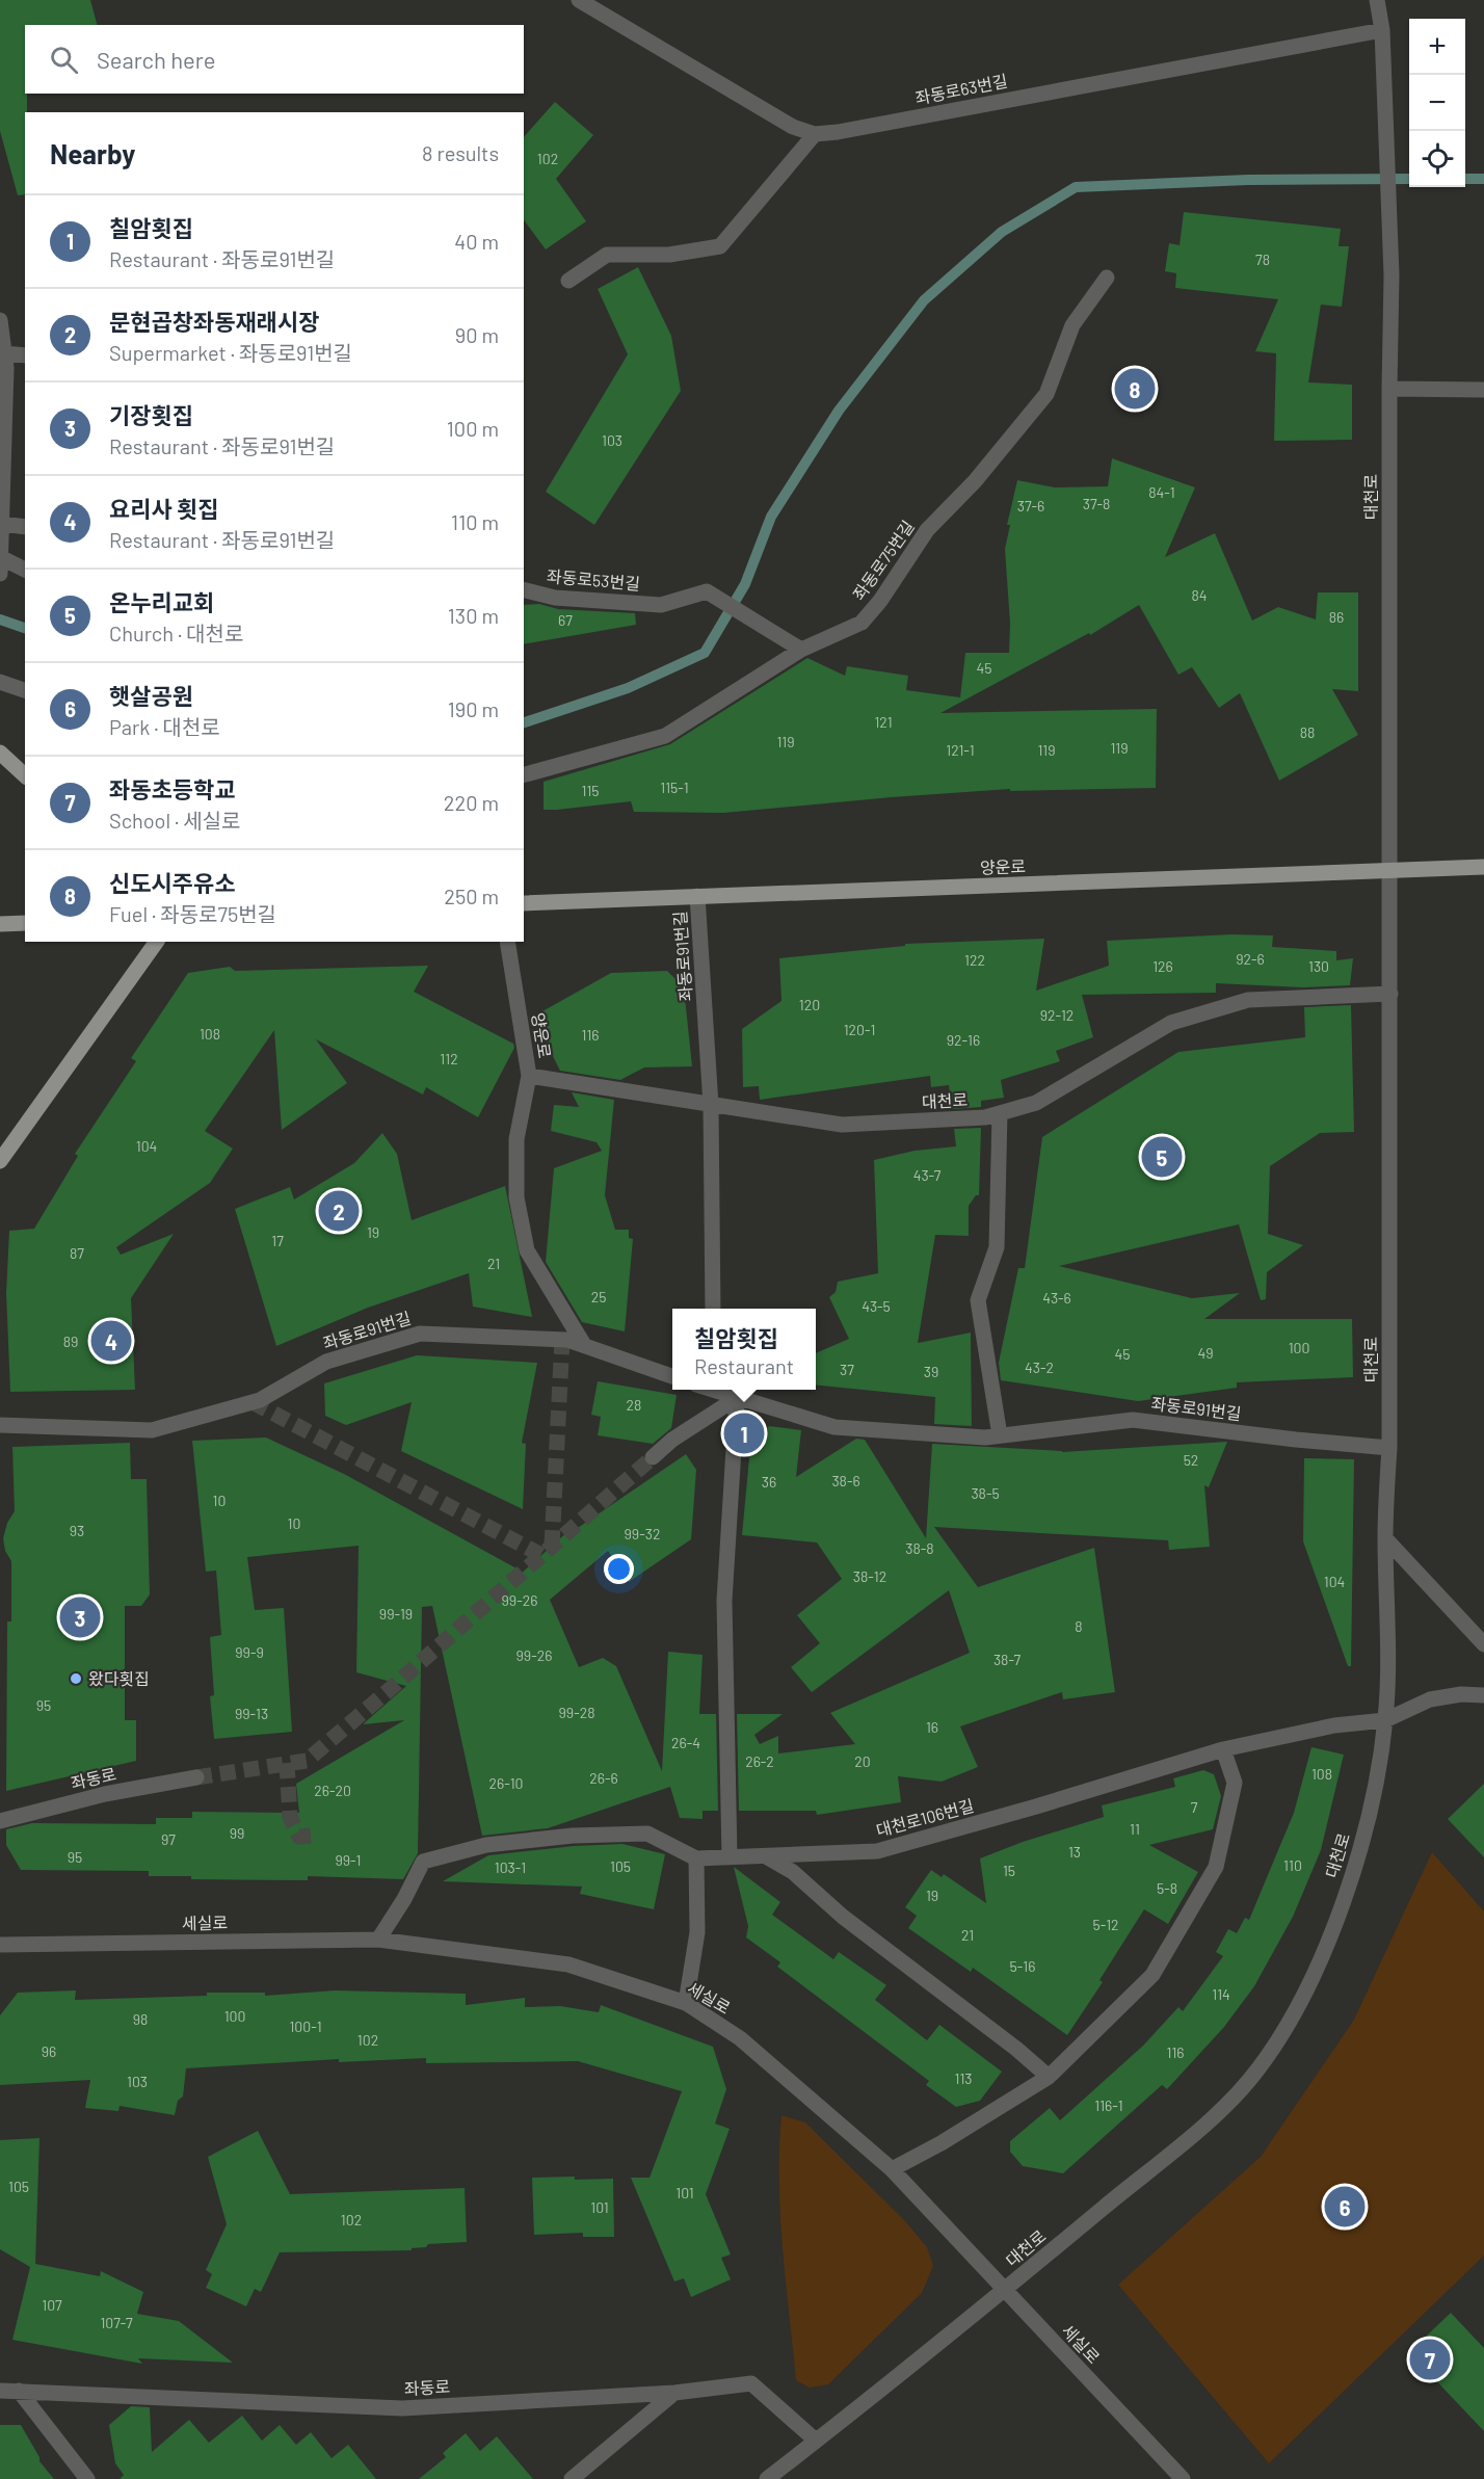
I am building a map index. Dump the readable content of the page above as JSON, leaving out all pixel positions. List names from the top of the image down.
{
  "streets": {
    "main road": ["양운로"],
    "street": [
      "좌동로63번길",
      "대천로",
      "좌동로75번길",
      "좌동로53번길",
      "좌동로91번길",
      "좌동로",
      "대천로106번길",
      "세실로"
    ]
  },
  "crossings": [
    ["좌동로63번길", "대천로"],
    ["대천로", "양운로"],
    ["대천로", "좌동로91번길"],
    ["대천로", "좌동로"],
    ["대천로", "대천로106번길"],
    ["대천로", "세실로"],
    ["좌동로75번길", "좌동로53번길"],
    ["양운로", "좌동로91번길"]
  ],
  "places": ["왔다횟집"],
  "house_numbers": [
    "102",
    "78",
    "103",
    "84-1",
    "37-8",
    "37-6",
    "84",
    "86",
    "67",
    "45",
    "121",
    "88",
    "119",
    "119",
    "121-1",
    "119",
    "115-1",
    "115",
    "92-6",
    "122",
    "126",
    "130",
    "120",
    "92-12",
    "120-1",
    "108",
    "116",
    "92-16",
    "112",
    "104",
    "43-7",
    "19",
    "17",
    "87",
    "21",
    "25",
    "43-6",
    "43-5",
    "89",
    "100",
    "49",
    "45",
    "43-2",
    "37",
    "39",
    "28",
    "52",
    "38-6",
    "36",
    "38-5",
    "10",
    "10",
    "93",
    "99-32",
    "38-8",
    "38-12",
    "104",
    "99-26",
    "99-19",
    "8",
    "99-9",
    "99-26",
    "38-7",
    "95",
    "99-28",
    "99-13",
    "16",
    "26-4",
    "26-2",
    "20",
    "108",
    "26-6",
    "26-10",
    "26-20",
    "7",
    "11",
    "99",
    "97",
    "13",
    "95",
    "99-1",
    "110",
    "105",
    "103-1",
    "15",
    "5-8",
    "19",
    "5-12",
    "21",
    "5-16",
    "114",
    "100",
    "98",
    "100-1",
    "102",
    "96",
    "116",
    "113",
    "103",
    "116-1",
    "105",
    "101",
    "101",
    "102",
    "107",
    "107-7"
  ],
  "page": {
    "map_buttons": ["+", "−"],
    "search": "Search here",
    "heading": ["Nearby", "8 results"],
    "list": [
      {
        "mark": "1",
        "name": "칠암횟집",
        "note": "Restaurant · 좌동로91번길",
        "value": "40 m"
      },
      {
        "mark": "2",
        "name": "문현곱창좌동재래시장",
        "note": "Supermarket · 좌동로91번길",
        "value": "90 m"
      },
      {
        "mark": "3",
        "name": "기장횟집",
        "note": "Restaurant · 좌동로91번길",
        "value": "100 m"
      },
      {
        "mark": "4",
        "name": "요리사 횟집",
        "note": "Restaurant · 좌동로91번길",
        "value": "110 m"
      },
      {
        "mark": "5",
        "name": "온누리교회",
        "note": "Church · 대천로",
        "value": "130 m"
      },
      {
        "mark": "6",
        "name": "햇살공원",
        "note": "Park · 대천로",
        "value": "190 m"
      },
      {
        "mark": "7",
        "name": "좌동초등학교",
        "note": "School · 세실로",
        "value": "220 m"
      },
      {
        "mark": "8",
        "name": "신도시주유소",
        "note": "Fuel · 좌동로75번길",
        "value": "250 m"
      }
    ],
    "pins": [
      "8",
      "5",
      "2",
      "4",
      "1",
      "3",
      "6",
      "7"
    ],
    "popup": ["칠암횟집", "Restaurant"]
  }
}
